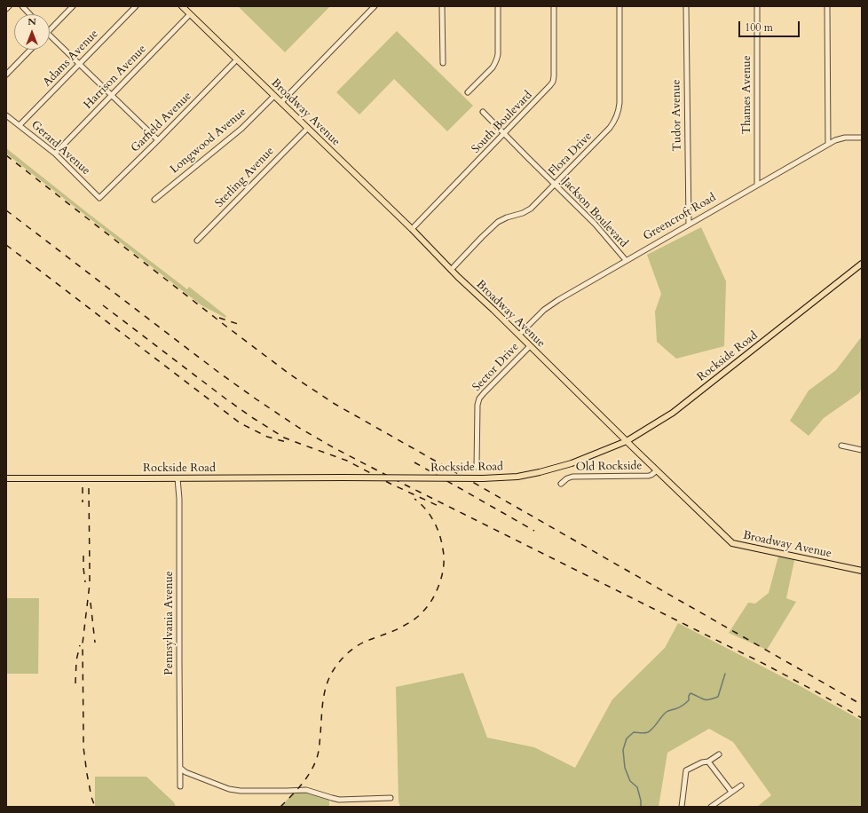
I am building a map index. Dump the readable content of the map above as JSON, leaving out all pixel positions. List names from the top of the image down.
{
  "streets": {
    "main road": ["Broadway Avenue", "Rockside Road"],
    "street": [
      "Adams Avenue",
      "Harrison Avenue",
      "Thames Avenue",
      "Tudor Avenue",
      "Garfield Avenue",
      "South Boulevard",
      "Longwood Avenue",
      "Gerard Avenue",
      "Flora Drive",
      "Sterling Avenue",
      "Jackson Boulevard",
      "Greencroft Road",
      "Sector Drive",
      "Old Rockside",
      "Pennsylvania Avenue"
    ]
  },
  "crossings": [
    ["Adams Avenue", "Gerard Avenue"],
    ["Harrison Avenue", "Broadway Avenue"],
    ["Harrison Avenue", "Gerard Avenue"],
    ["Thames Avenue", "Greencroft Road"],
    ["Broadway Avenue", "Garfield Avenue"],
    ["Broadway Avenue", "South Boulevard"],
    ["Broadway Avenue", "Longwood Avenue"],
    ["Broadway Avenue", "Flora Drive"],
    ["Broadway Avenue", "Sterling Avenue"],
    ["Broadway Avenue", "Greencroft Road"],
    ["Broadway Avenue", "Rockside Road"],
    ["Broadway Avenue", "Sector Drive"],
    ["Broadway Avenue", "Old Rockside"],
    ["Tudor Avenue", "Greencroft Road"],
    ["Garfield Avenue", "Gerard Avenue"],
    ["South Boulevard", "Jackson Boulevard"],
    ["Flora Drive", "Jackson Boulevard"],
    ["Jackson Boulevard", "Greencroft Road"],
    ["Rockside Road", "Pennsylvania Avenue"]
  ],
  "scale_bar": "100 m",
  "north": "top"
}
